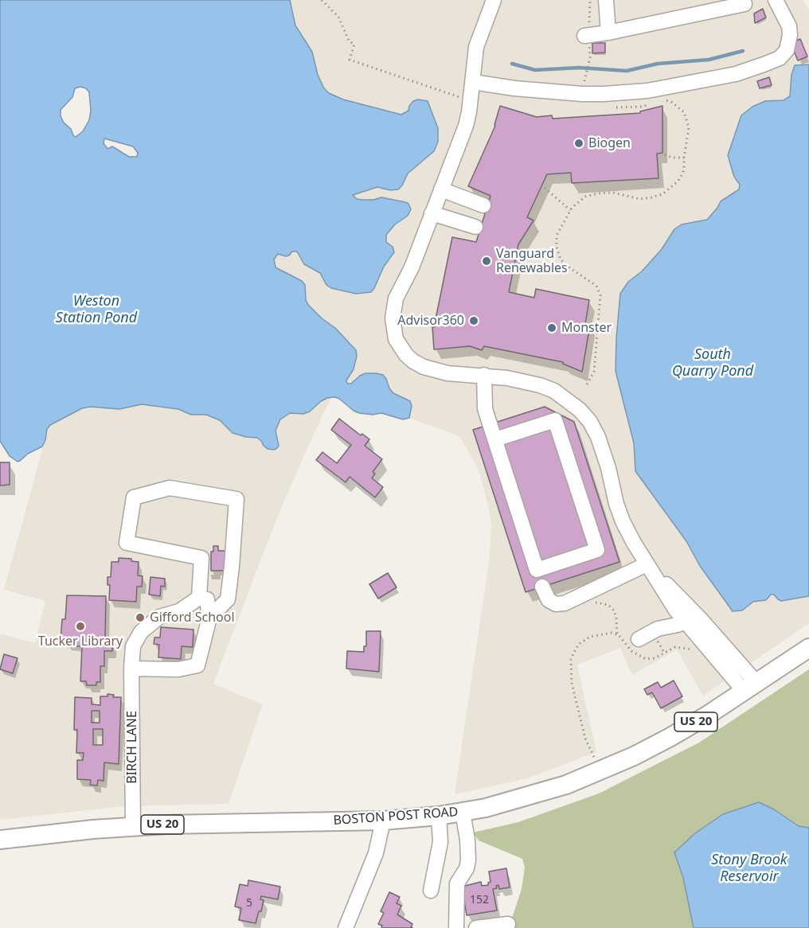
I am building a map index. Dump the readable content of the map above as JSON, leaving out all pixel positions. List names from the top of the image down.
{
  "streets": {
    "main road": ["US 20", "BOSTON POST ROAD"],
    "street": ["BIRCH LANE"]
  },
  "crossings": [
    ["BIRCH LANE", "BOSTON POST ROAD"]
  ],
  "water": ["Weston Station Pond", "South Quarry Pond", "Stony Brook Reservoir"],
  "places": [
    "Biogen",
    "Vanguard Renewables",
    "Advisor360",
    "Monster",
    "Gifford School",
    "Tucker Library"
  ],
  "house_numbers": ["152", "5"]
}
